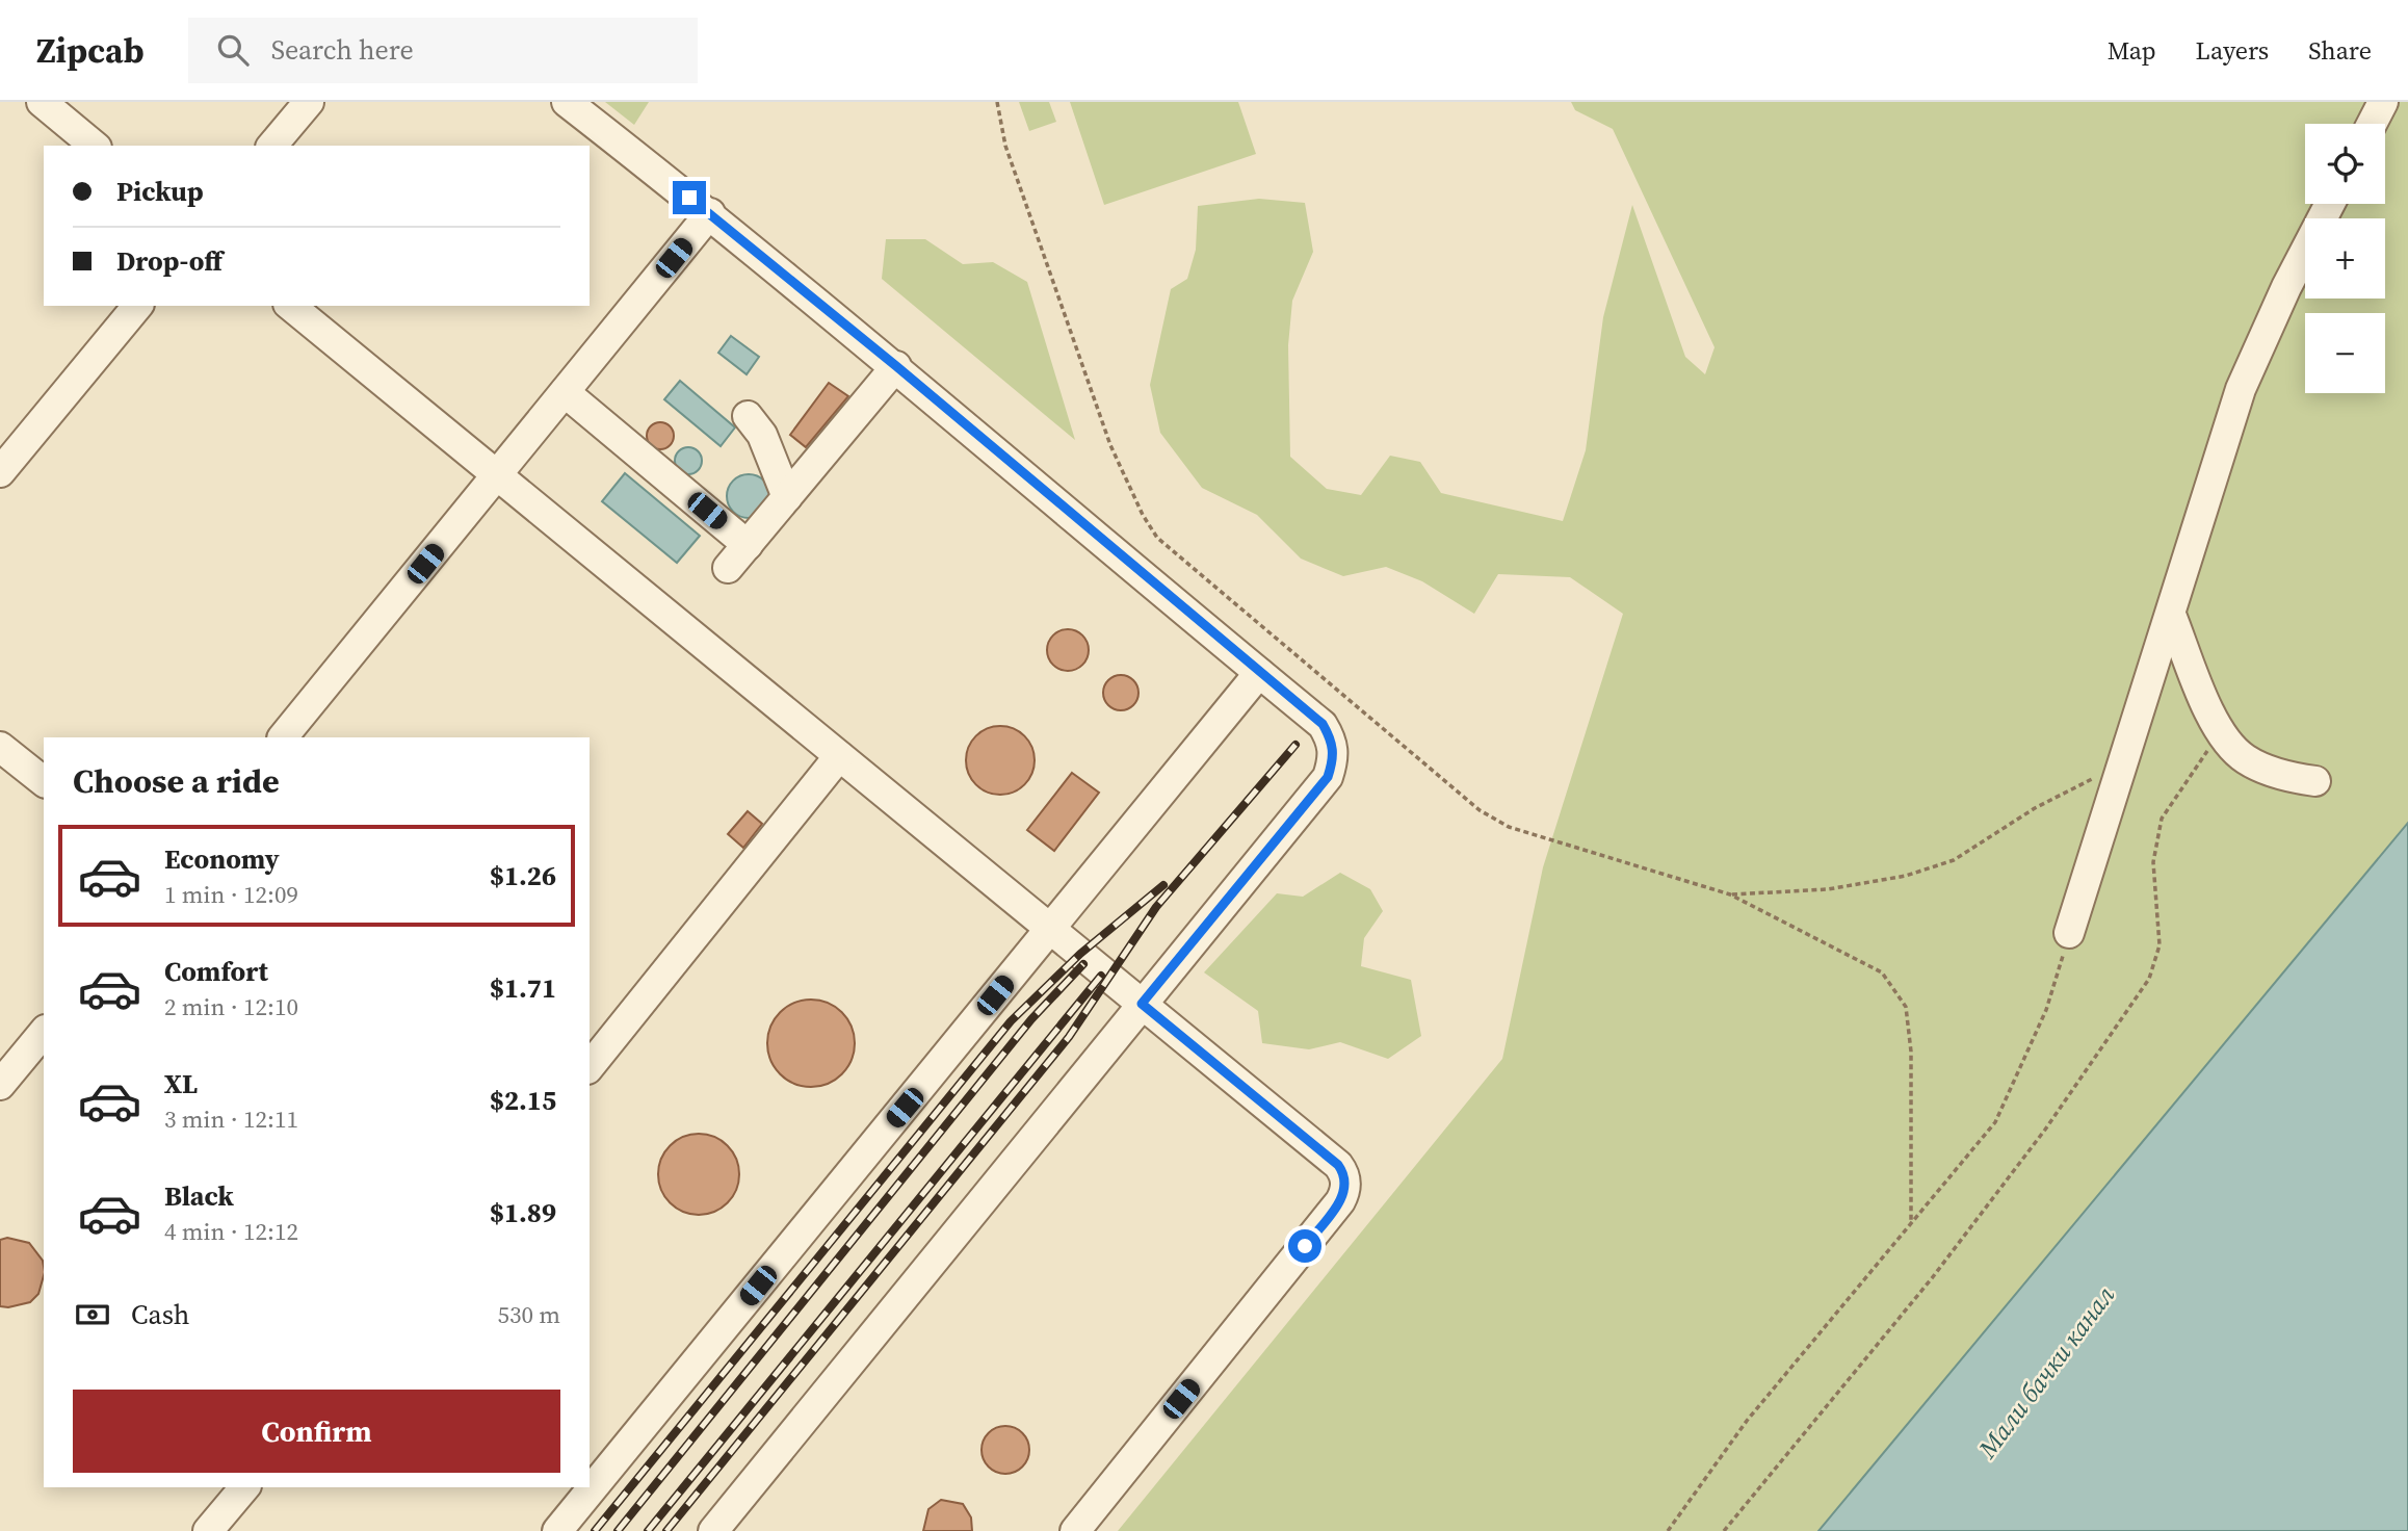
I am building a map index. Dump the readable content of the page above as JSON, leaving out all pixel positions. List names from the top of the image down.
{
  "water": ["Мали бачки канал"],
  "page": {
    "header": "Zipcab",
    "search": "Search here",
    "nav": ["Map", "Layers", "Share"],
    "map_buttons": ["+", "−"],
    "banner": ["Pickup", "Drop-off"],
    "heading": "Choose a ride",
    "list": [
      {
        "name": "Economy",
        "note": "1 min · 12:09",
        "value": "$1.26"
      },
      {
        "name": "Comfort",
        "note": "2 min · 12:10",
        "value": "$1.71"
      },
      {
        "name": "XL",
        "note": "3 min · 12:11",
        "value": "$2.15"
      },
      {
        "name": "Black",
        "note": "4 min · 12:12",
        "value": "$1.89"
      }
    ],
    "pay": ["Cash", "530 m"],
    "buttons": "Confirm"
  }
}
